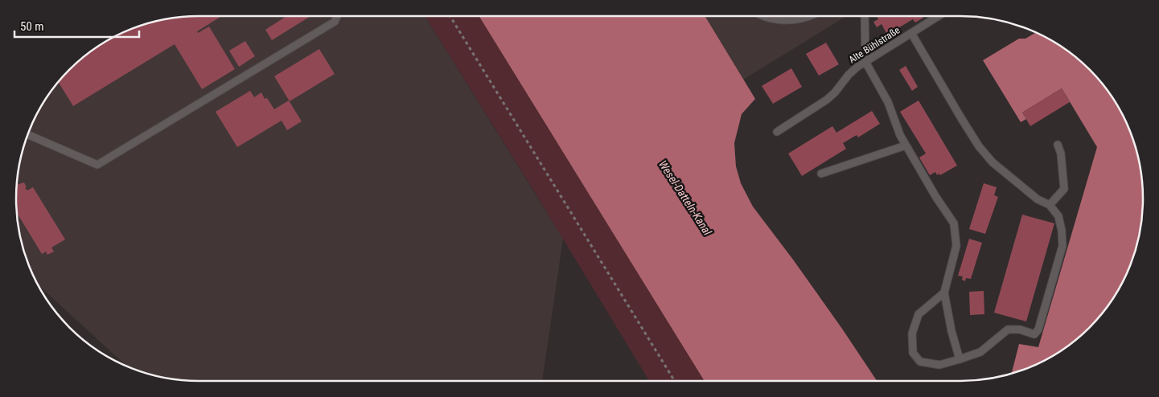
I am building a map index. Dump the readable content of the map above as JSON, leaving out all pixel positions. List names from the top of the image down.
{
  "streets": {
    "lane": ["Alte Bühlstraße"]
  },
  "water": ["Wesel-Datteln-Kanal"],
  "scale_bar": "50 m"
}
